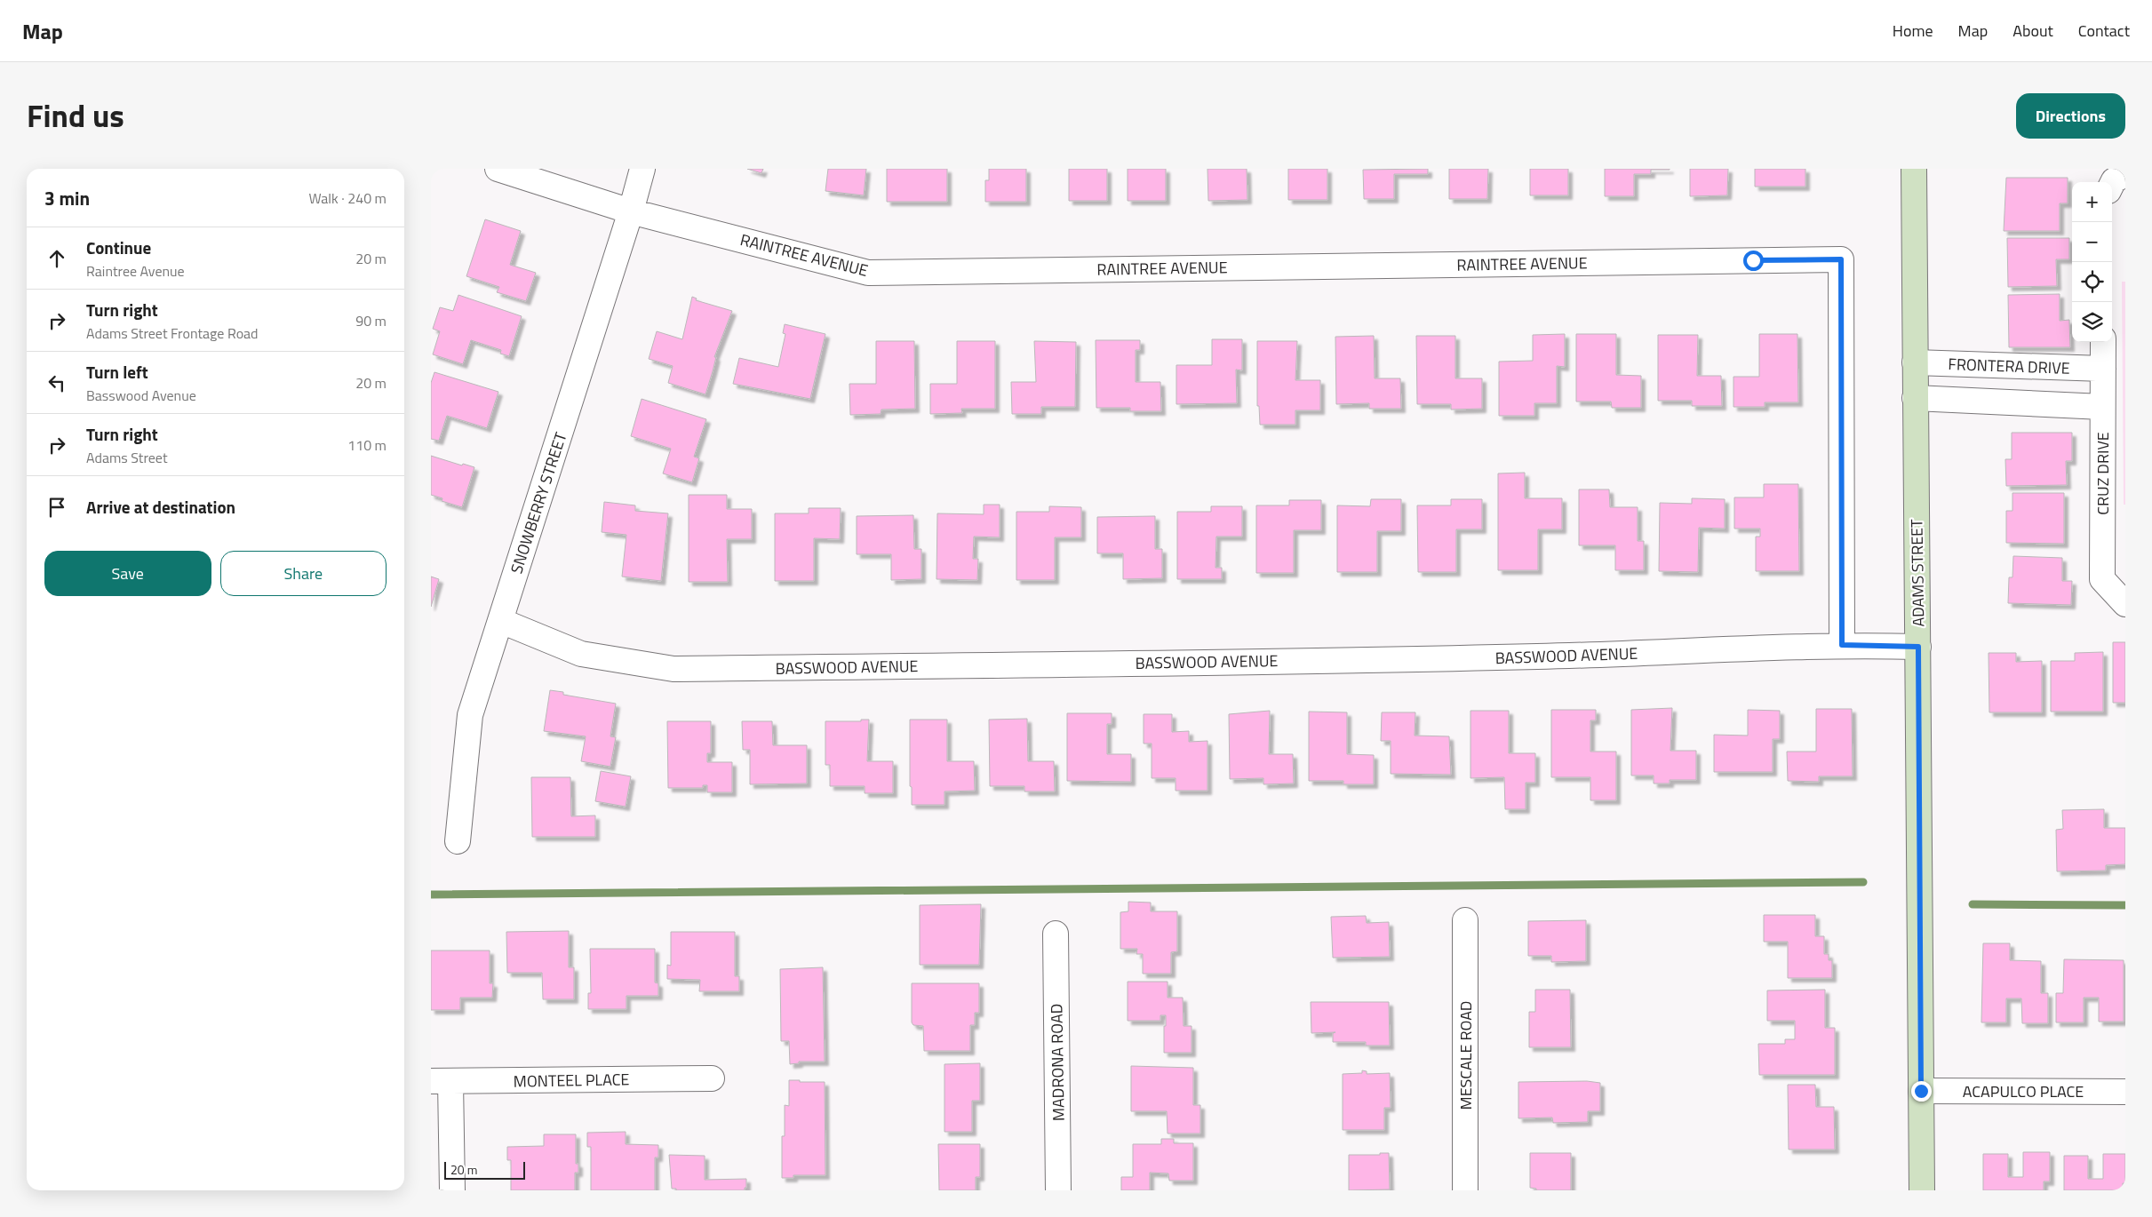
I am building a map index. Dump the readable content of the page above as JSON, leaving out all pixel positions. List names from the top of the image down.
{
  "streets": {
    "main road": ["ADAMS STREET"],
    "street": [
      "RAINTREE AVENUE",
      "FRONTERA DRIVE",
      "CRUZ DRIVE",
      "SNOWBERRY STREET",
      "BASSWOOD AVENUE",
      "MESCALE ROAD",
      "MADRONA ROAD",
      "MONTEEL PLACE",
      "ACAPULCO PLACE"
    ]
  },
  "crossings": [
    ["RAINTREE AVENUE", "SNOWBERRY STREET"],
    ["RAINTREE AVENUE", "BASSWOOD AVENUE"],
    ["FRONTERA DRIVE", "CRUZ DRIVE"],
    ["FRONTERA DRIVE", "ADAMS STREET"],
    ["SNOWBERRY STREET", "BASSWOOD AVENUE"],
    ["ADAMS STREET", "BASSWOOD AVENUE"],
    ["ADAMS STREET", "ACAPULCO PLACE"]
  ],
  "scale_bar": "20 m",
  "page": {
    "header": "Map",
    "nav": [
      "Home",
      "Map",
      "About",
      "Contact"
    ],
    "title": "Find us",
    "buttons": [
      "Directions",
      ["Save", "Share"]
    ],
    "heading": ["3 min", "Walk · 240 m"],
    "map_buttons": ["+", "−"],
    "list": [
      ["Continue", "Raintree Avenue", "20 m"],
      ["Turn right", "Adams Street Frontage Road", "90 m"],
      ["Turn left", "Basswood Avenue", "20 m"],
      ["Turn right", "Adams Street", "110 m"],
      "Arrive at destination"
    ],
    "scale": "20 m"
  }
}
